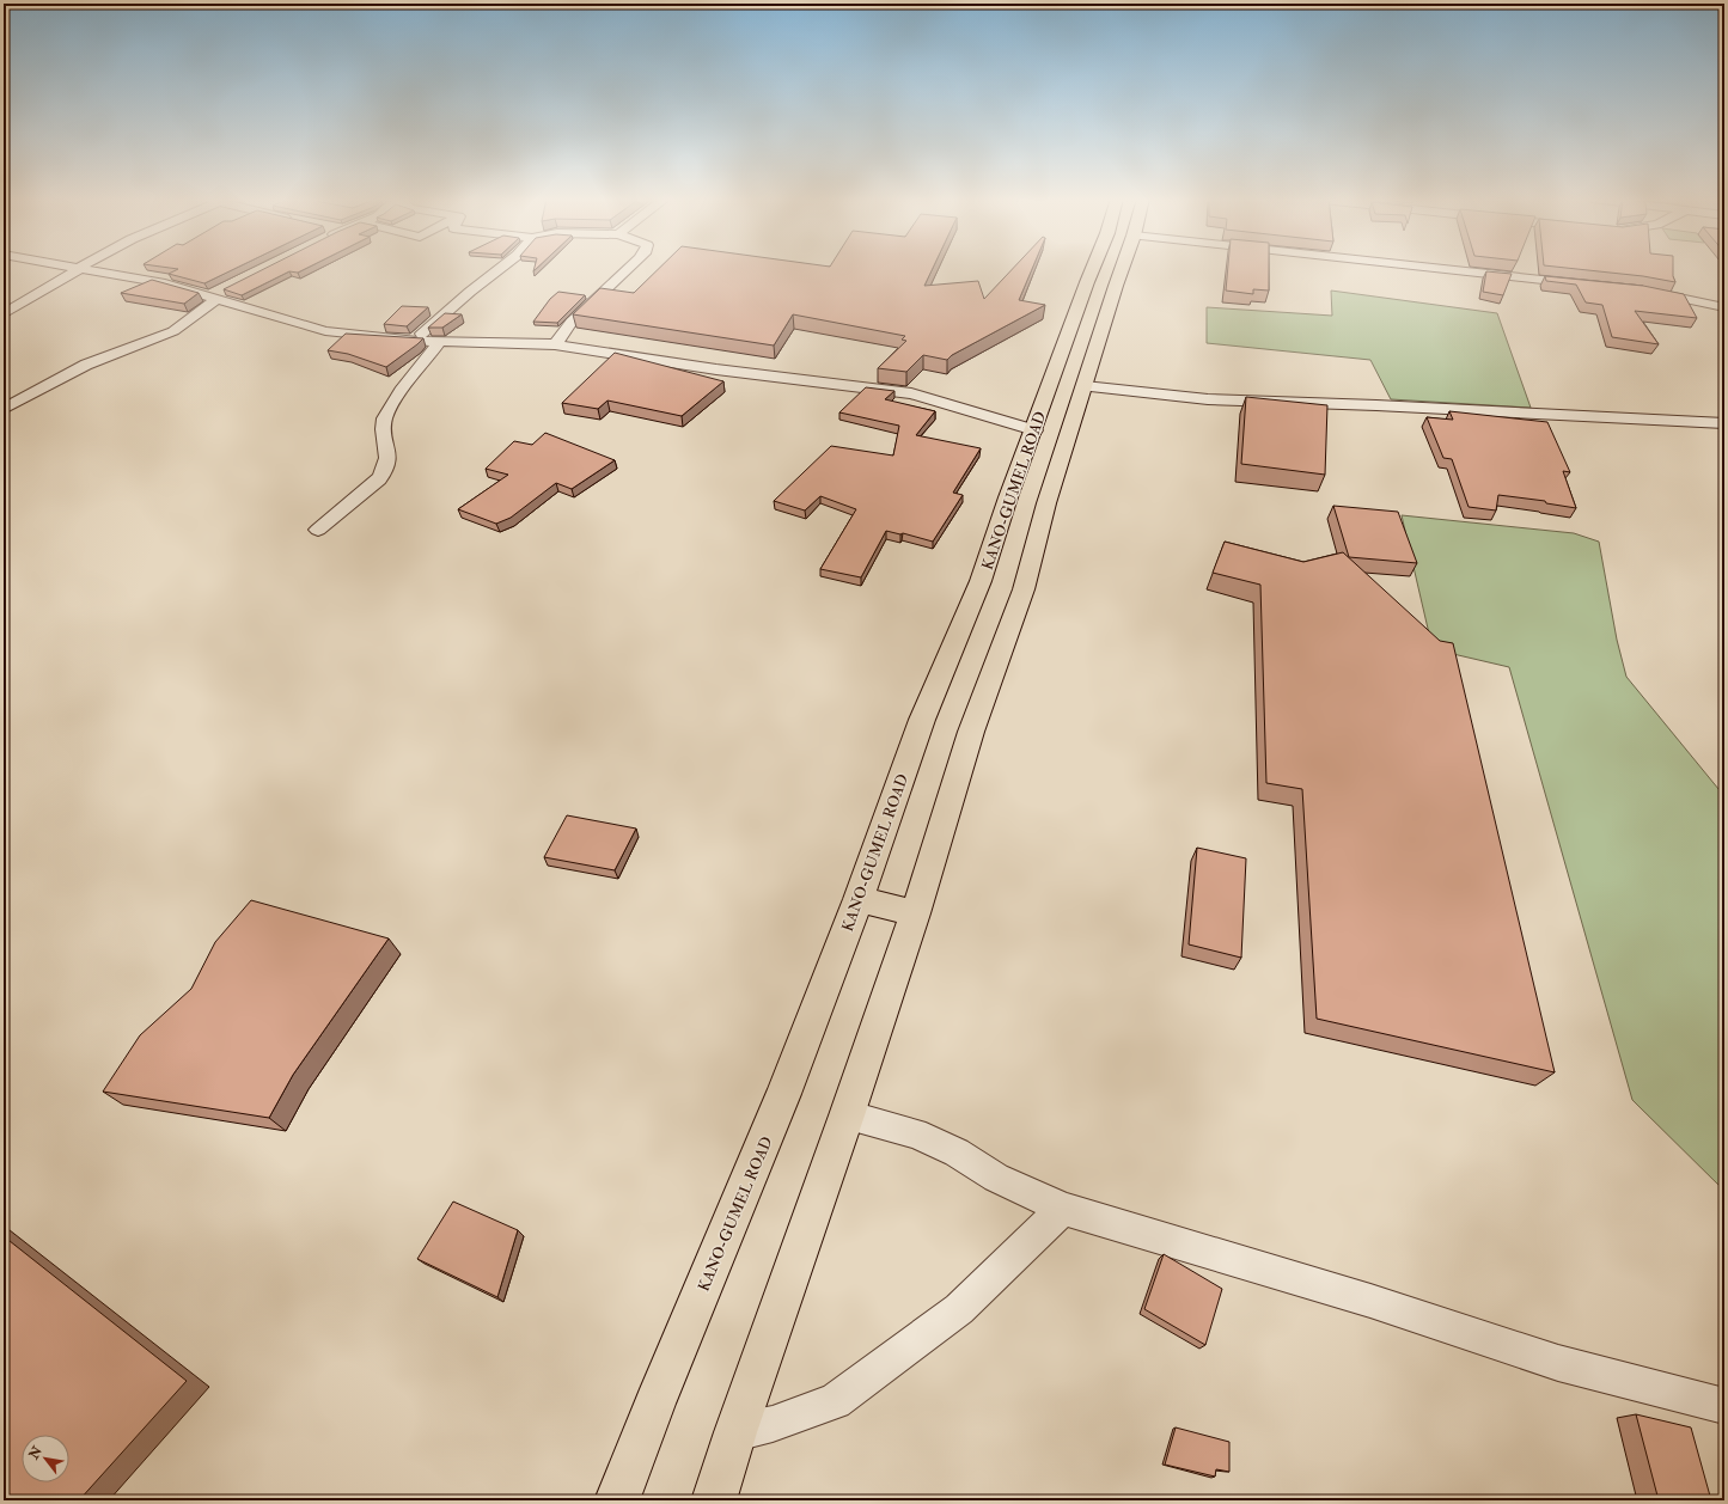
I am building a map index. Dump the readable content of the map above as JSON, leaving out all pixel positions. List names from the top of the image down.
{
  "streets": {
    "main road": ["KANO-GUMEL ROAD"]
  },
  "north": "top left"
}
